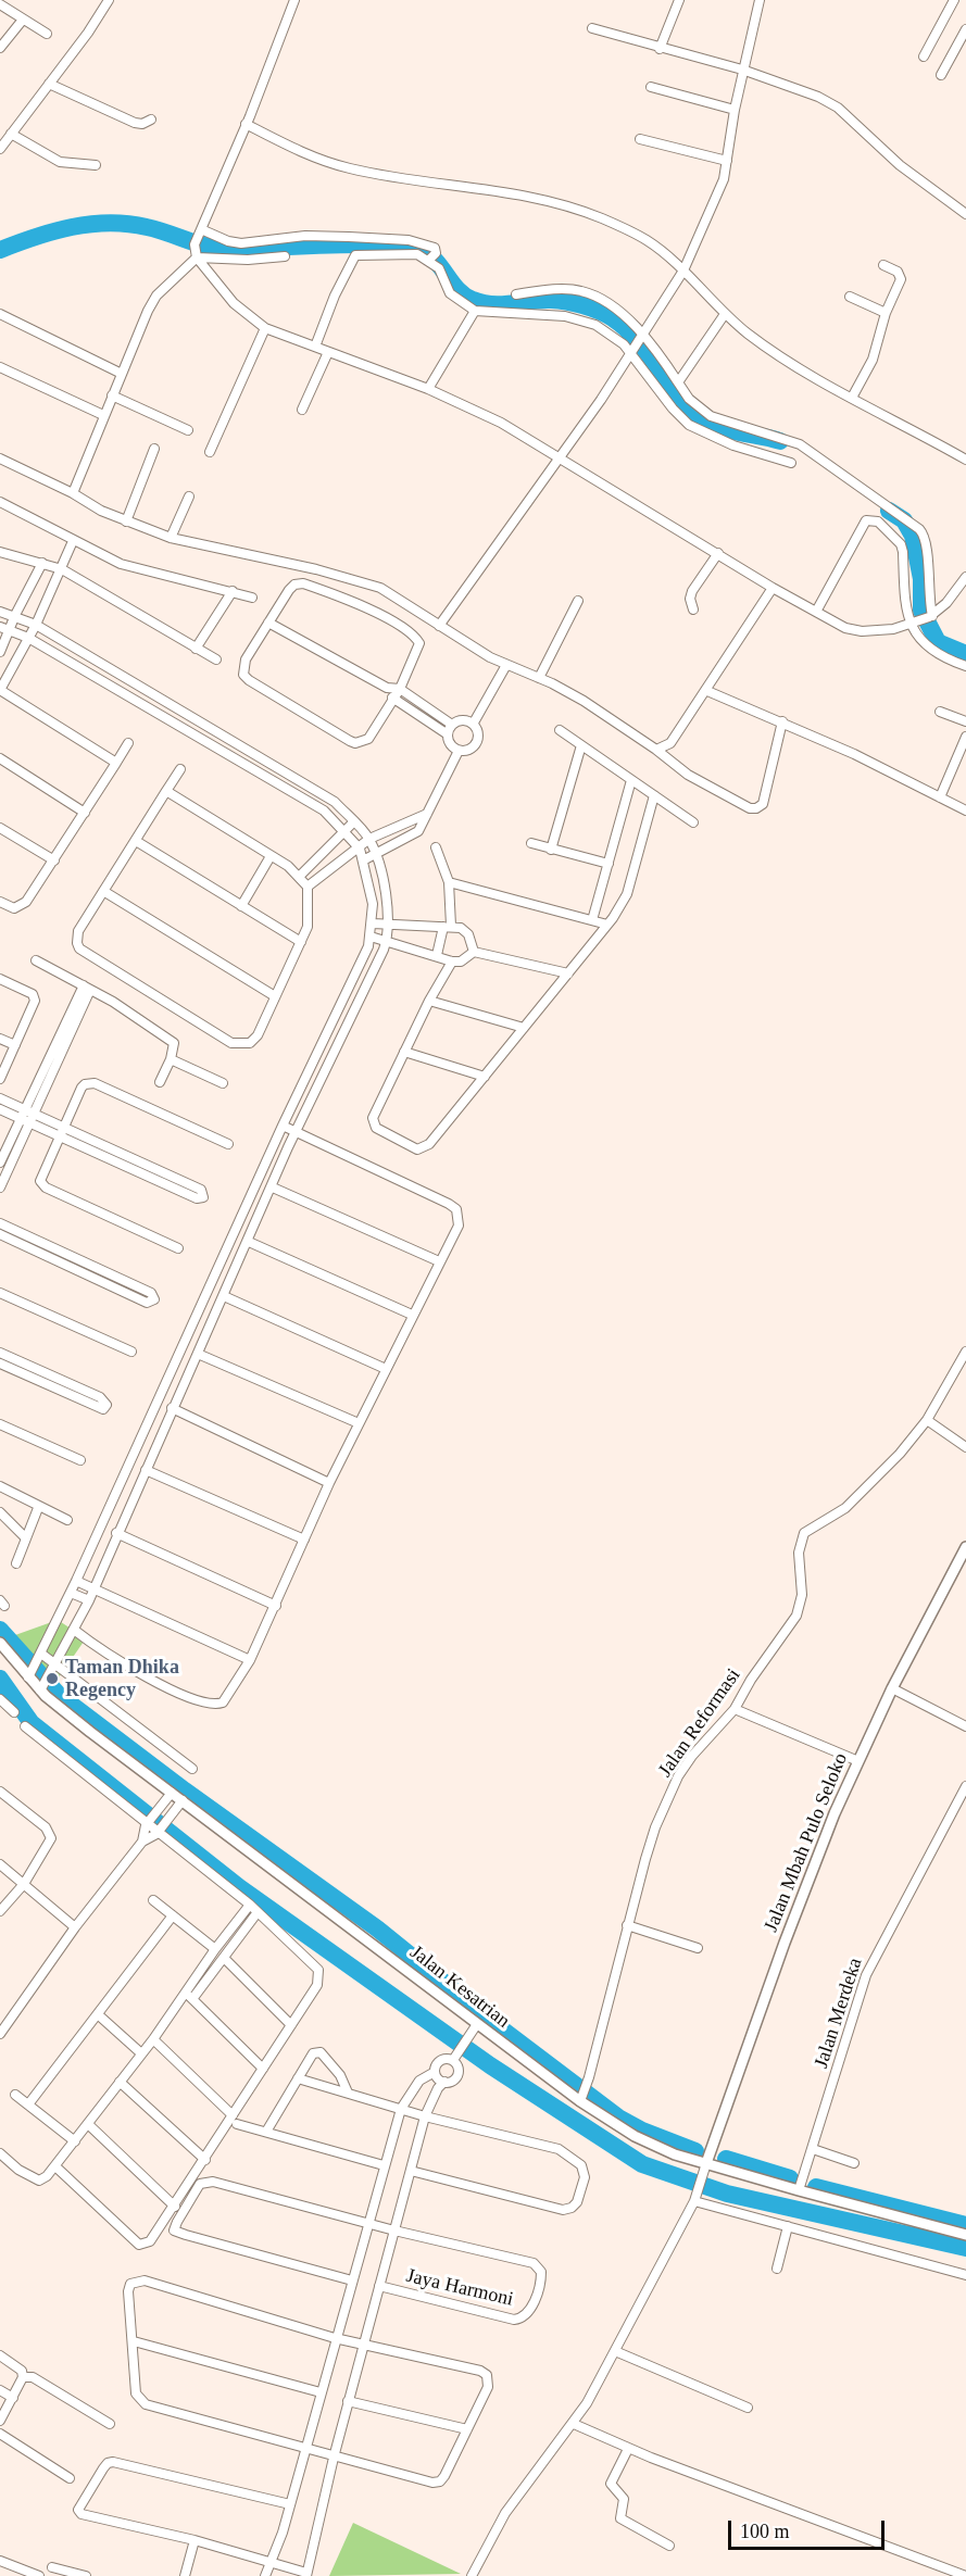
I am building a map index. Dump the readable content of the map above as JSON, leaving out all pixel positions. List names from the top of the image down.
{
  "streets": {
    "street": [
      "Jalan Reformasi",
      "Jalan Mbah Pulo Seloko",
      "Jalan Kesatrian",
      "Jalan Merdeka",
      "Jaya Harmoni"
    ]
  },
  "crossings": [
    ["Jalan Reformasi", "Jalan Kesatrian"],
    ["Jalan Mbah Pulo Seloko", "Jalan Kesatrian"],
    ["Jalan Kesatrian", "Jalan Merdeka"]
  ],
  "places": ["Taman Dhika Regency"],
  "scale_bar": "100 m"
}
